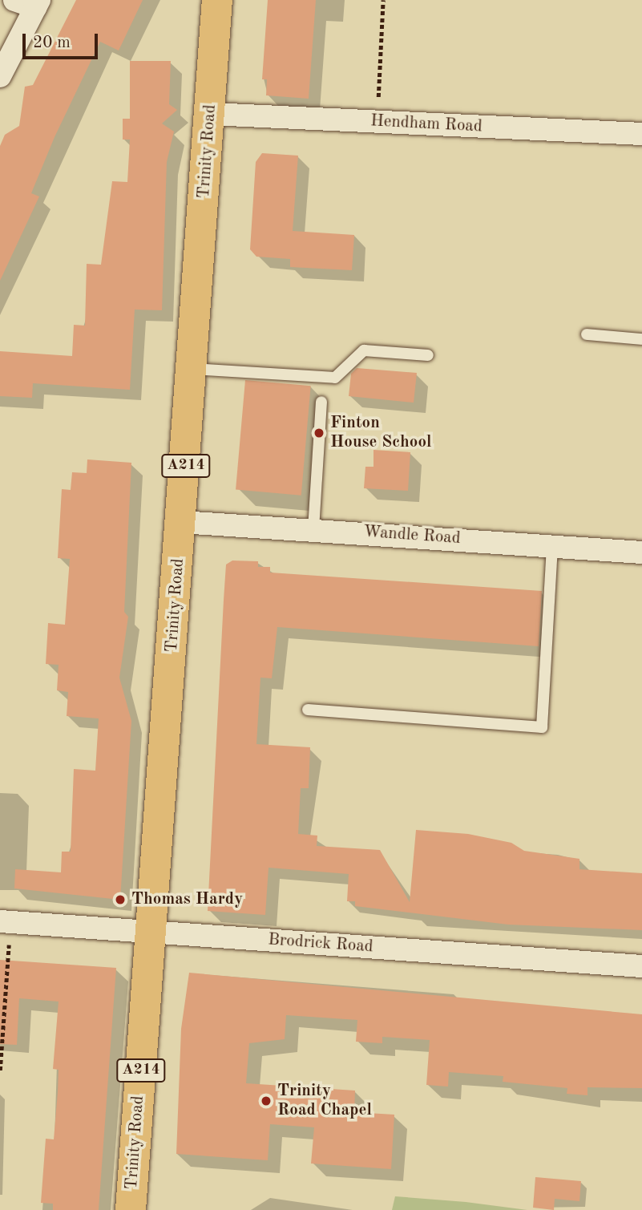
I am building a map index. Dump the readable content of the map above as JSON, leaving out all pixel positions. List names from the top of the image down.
{
  "streets": {
    "highway": ["Trinity Road", "A214"],
    "street": ["Hendham Road", "Wandle Road", "Brodrick Road"]
  },
  "crossings": [
    ["Hendham Road", "Trinity Road"],
    ["Trinity Road", "Wandle Road"],
    ["Trinity Road", "Brodrick Road"]
  ],
  "places": ["Finton House School", "Thomas Hardy", "Trinity Road Chapel"],
  "scale_bar": "20 m"
}
